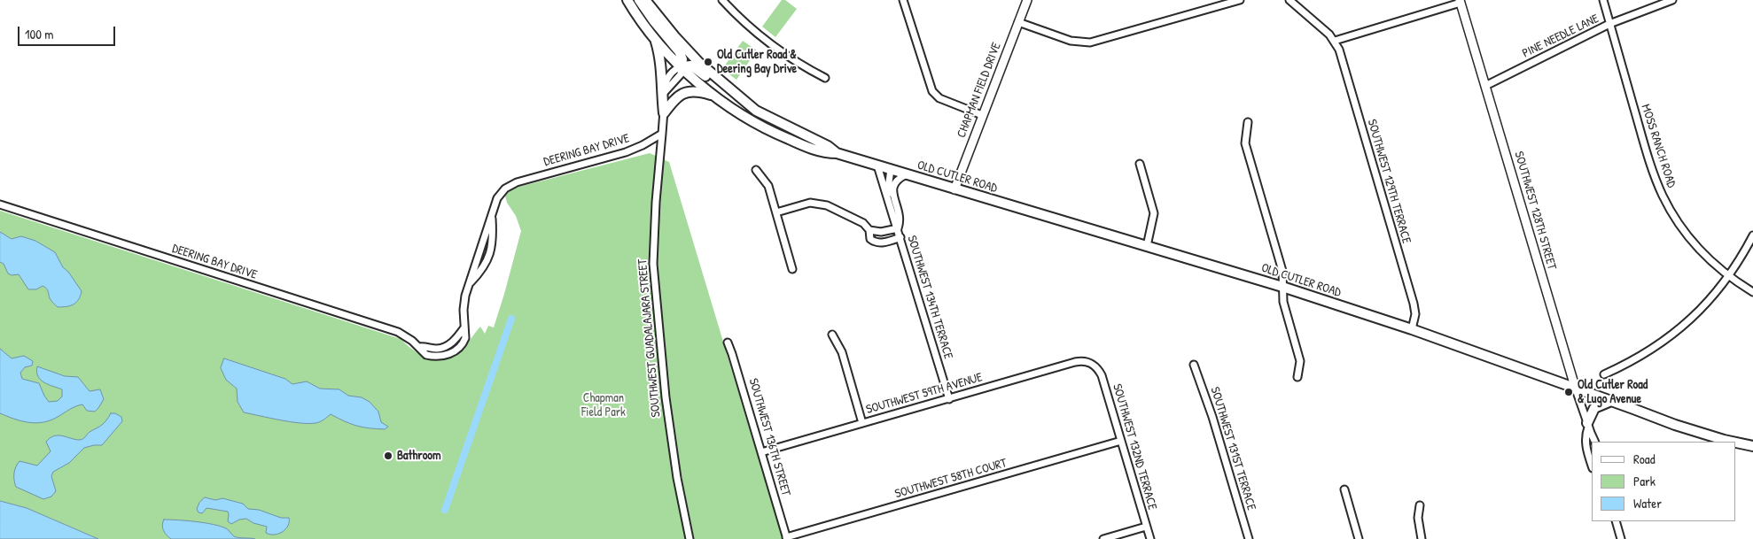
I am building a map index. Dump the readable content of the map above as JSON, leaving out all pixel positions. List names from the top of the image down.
{
  "streets": {
    "main road": ["OLD CUTLER ROAD"],
    "street": [
      "PINE NEEDLE LANE",
      "CHAPMAN FIELD DRIVE",
      "MOSS RANCH ROAD",
      "DEERING BAY DRIVE",
      "SOUTHWEST 129TH TERRACE",
      "SOUTHWEST 128TH STREET",
      "SOUTHWEST 134TH TERRACE",
      "SOUTHWEST GUADALAJARA STREET",
      "SOUTHWEST 59TH AVENUE",
      "SOUTHWEST 136TH STREET",
      "SOUTHWEST 132ND TERRACE",
      "SOUTHWEST 131ST TERRACE",
      "SOUTHWEST 58TH COURT"
    ]
  },
  "crossings": [
    ["PINE NEEDLE LANE", "MOSS RANCH ROAD"],
    ["PINE NEEDLE LANE", "SOUTHWEST 128TH STREET"],
    ["CHAPMAN FIELD DRIVE", "OLD CUTLER ROAD"],
    ["DEERING BAY DRIVE", "SOUTHWEST GUADALAJARA STREET"],
    ["OLD CUTLER ROAD", "SOUTHWEST 129TH TERRACE"],
    ["OLD CUTLER ROAD", "SOUTHWEST 128TH STREET"],
    ["OLD CUTLER ROAD", "SOUTHWEST 134TH TERRACE"],
    ["SOUTHWEST 134TH TERRACE", "SOUTHWEST 59TH AVENUE"],
    ["SOUTHWEST 59TH AVENUE", "SOUTHWEST 136TH STREET"],
    ["SOUTHWEST 59TH AVENUE", "SOUTHWEST 132ND TERRACE"],
    ["SOUTHWEST 136TH STREET", "SOUTHWEST 58TH COURT"],
    ["SOUTHWEST 132ND TERRACE", "SOUTHWEST 58TH COURT"]
  ],
  "parks": ["Chapman Field Park"],
  "places": ["Old Cutler Road & Deering Bay Drive", "Old Cutler Road & Lugo Avenue", "Bathroom"],
  "legend": ["Road", "Park", "Water"],
  "scale_bar": "100 m"
}
